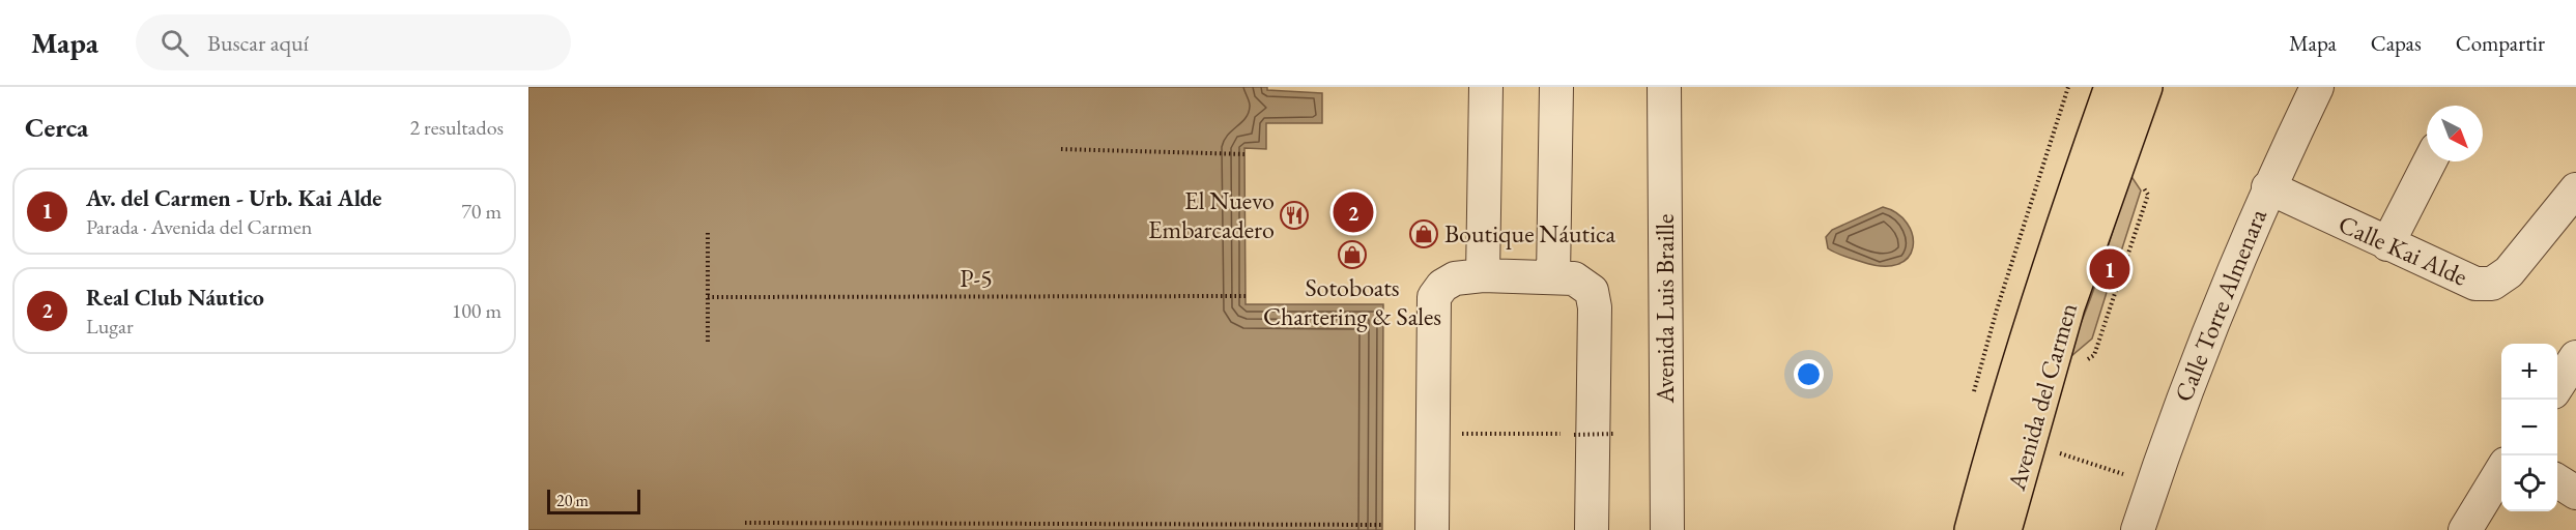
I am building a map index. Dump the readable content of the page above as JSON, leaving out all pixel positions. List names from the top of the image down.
{
  "streets": {
    "main road": ["Avenida del Carmen"],
    "street": ["Calle Kai Alde", "Calle Torre Almenara", "Avenida Luis Braille"],
    "path": ["P-5"]
  },
  "crossings": [
    ["Calle Kai Alde", "Calle Torre Almenara"]
  ],
  "places": {
    "restaurant": ["El Nuevo Embarcadero"],
    "shop": ["Boutique Náutica", "Sotoboats Chartering & Sales"]
  },
  "scale_bar": "20 m",
  "north": "bottom right",
  "page": {
    "header": "Mapa",
    "search": "Buscar aquí",
    "nav": ["Mapa", "Capas", "Compartir"],
    "heading": ["Cerca", "2 resultados"],
    "list": [
      {
        "mark": "1",
        "name": "Av. del Carmen - Urb. Kai Alde",
        "note": "Parada · Avenida del Carmen",
        "value": "70 m"
      },
      {
        "mark": "2",
        "name": "Real Club Náutico",
        "note": "Lugar",
        "value": "100 m"
      }
    ],
    "pins": ["2", "1"],
    "map_buttons": ["+", "−"],
    "scale": "20 m"
  }
}
